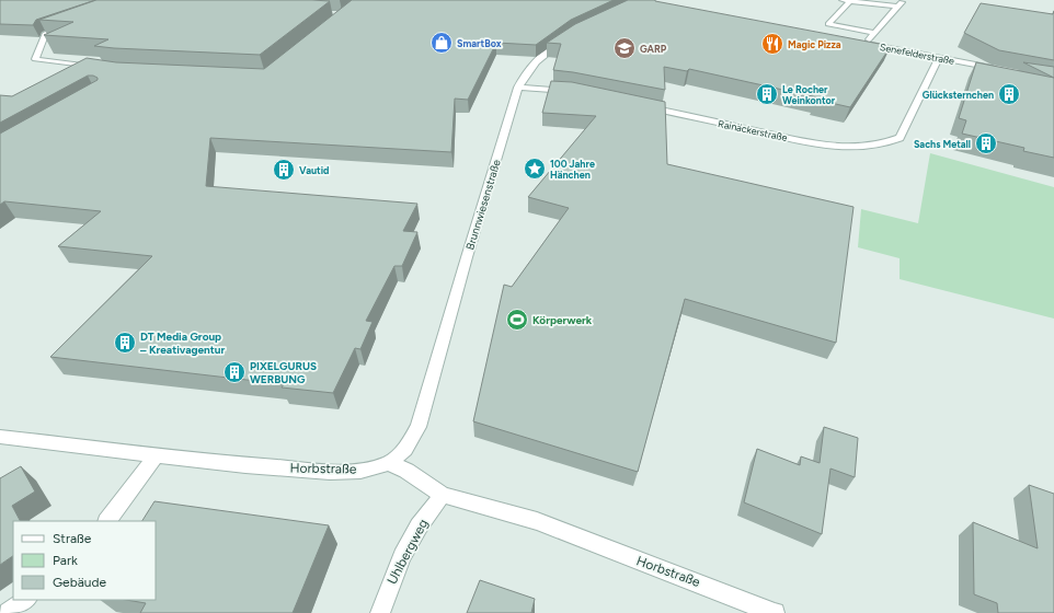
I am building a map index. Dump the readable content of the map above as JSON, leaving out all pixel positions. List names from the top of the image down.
{
  "streets": {
    "street": [
      "Senefelderstraße",
      "Rainäckerstraße",
      "Brunnwiesenstraße",
      "Horbstraße",
      "Uhlbergweg"
    ]
  },
  "crossings": [
    ["Senefelderstraße", "Rainäckerstraße"],
    ["Brunnwiesenstraße", "Horbstraße"],
    ["Horbstraße", "Uhlbergweg"]
  ],
  "places": {
    "shop": ["SmartBox"],
    "restaurant": ["Magic Pizza"],
    "school or university": ["GARP"],
    "building": [
      "Le Rocher Weinkontor",
      "Glücksternchen",
      "Sachs Metall",
      "Vautid",
      "DT Media Group – Kreativagentur",
      "PIXELGURUS WERBUNG"
    ],
    "place": ["100 Jahre Hänchen"],
    "sports": ["Körperwerk"]
  },
  "legend": ["Straße", "Park", "Gebäude"]
}
